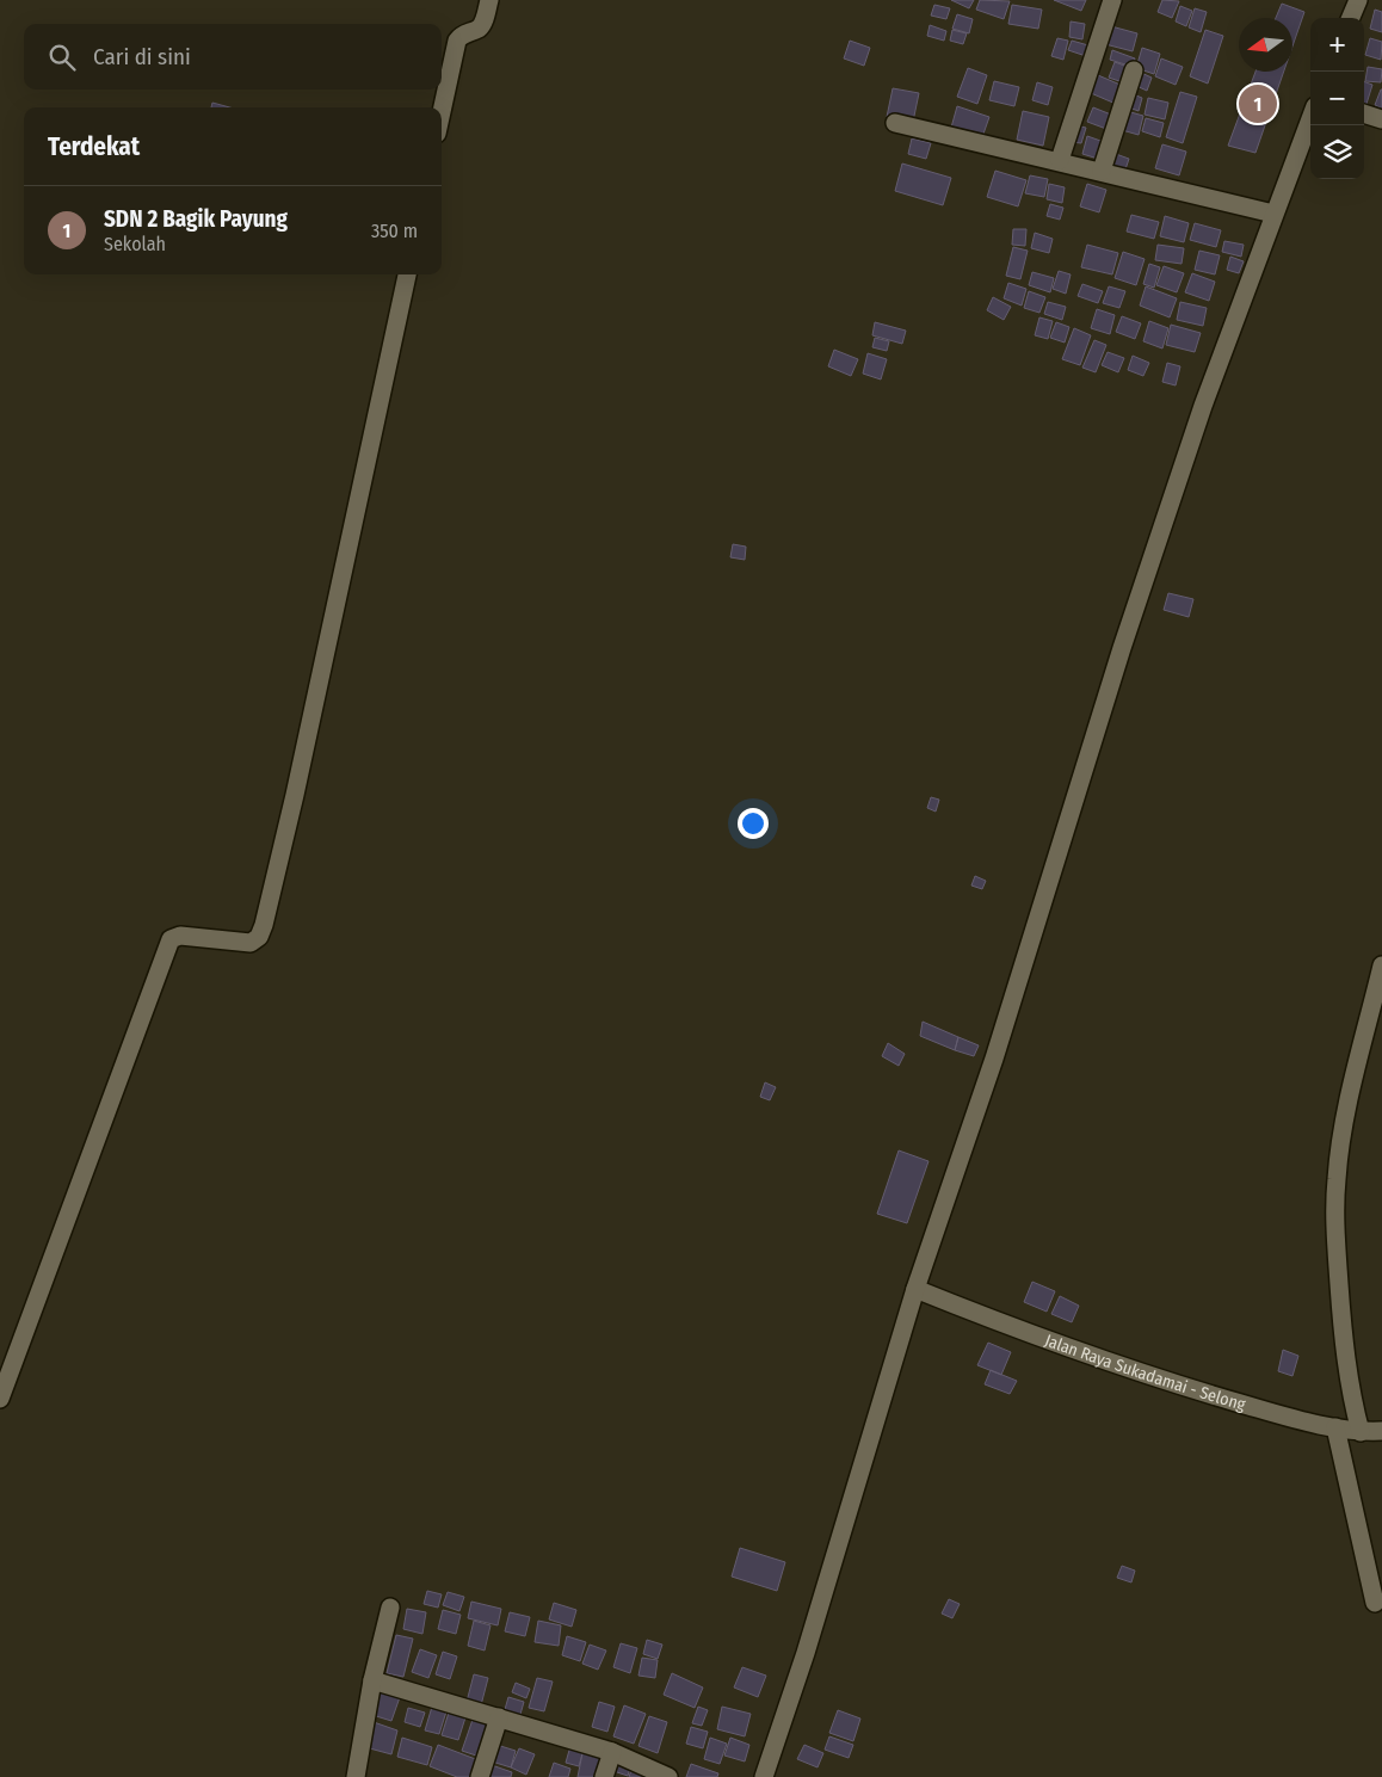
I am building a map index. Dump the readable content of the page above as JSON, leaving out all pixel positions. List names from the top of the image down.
{
  "streets": {
    "street": ["Jalan Raya Sukadamai - Selong"]
  },
  "north": "left",
  "page": {
    "map_buttons": ["+", "−"],
    "search": "Cari di sini",
    "pins": "1",
    "heading": "Terdekat",
    "list": [
      {
        "mark": "1",
        "name": "SDN 2 Bagik Payung",
        "note": "Sekolah",
        "value": "350 m"
      }
    ]
  }
}
